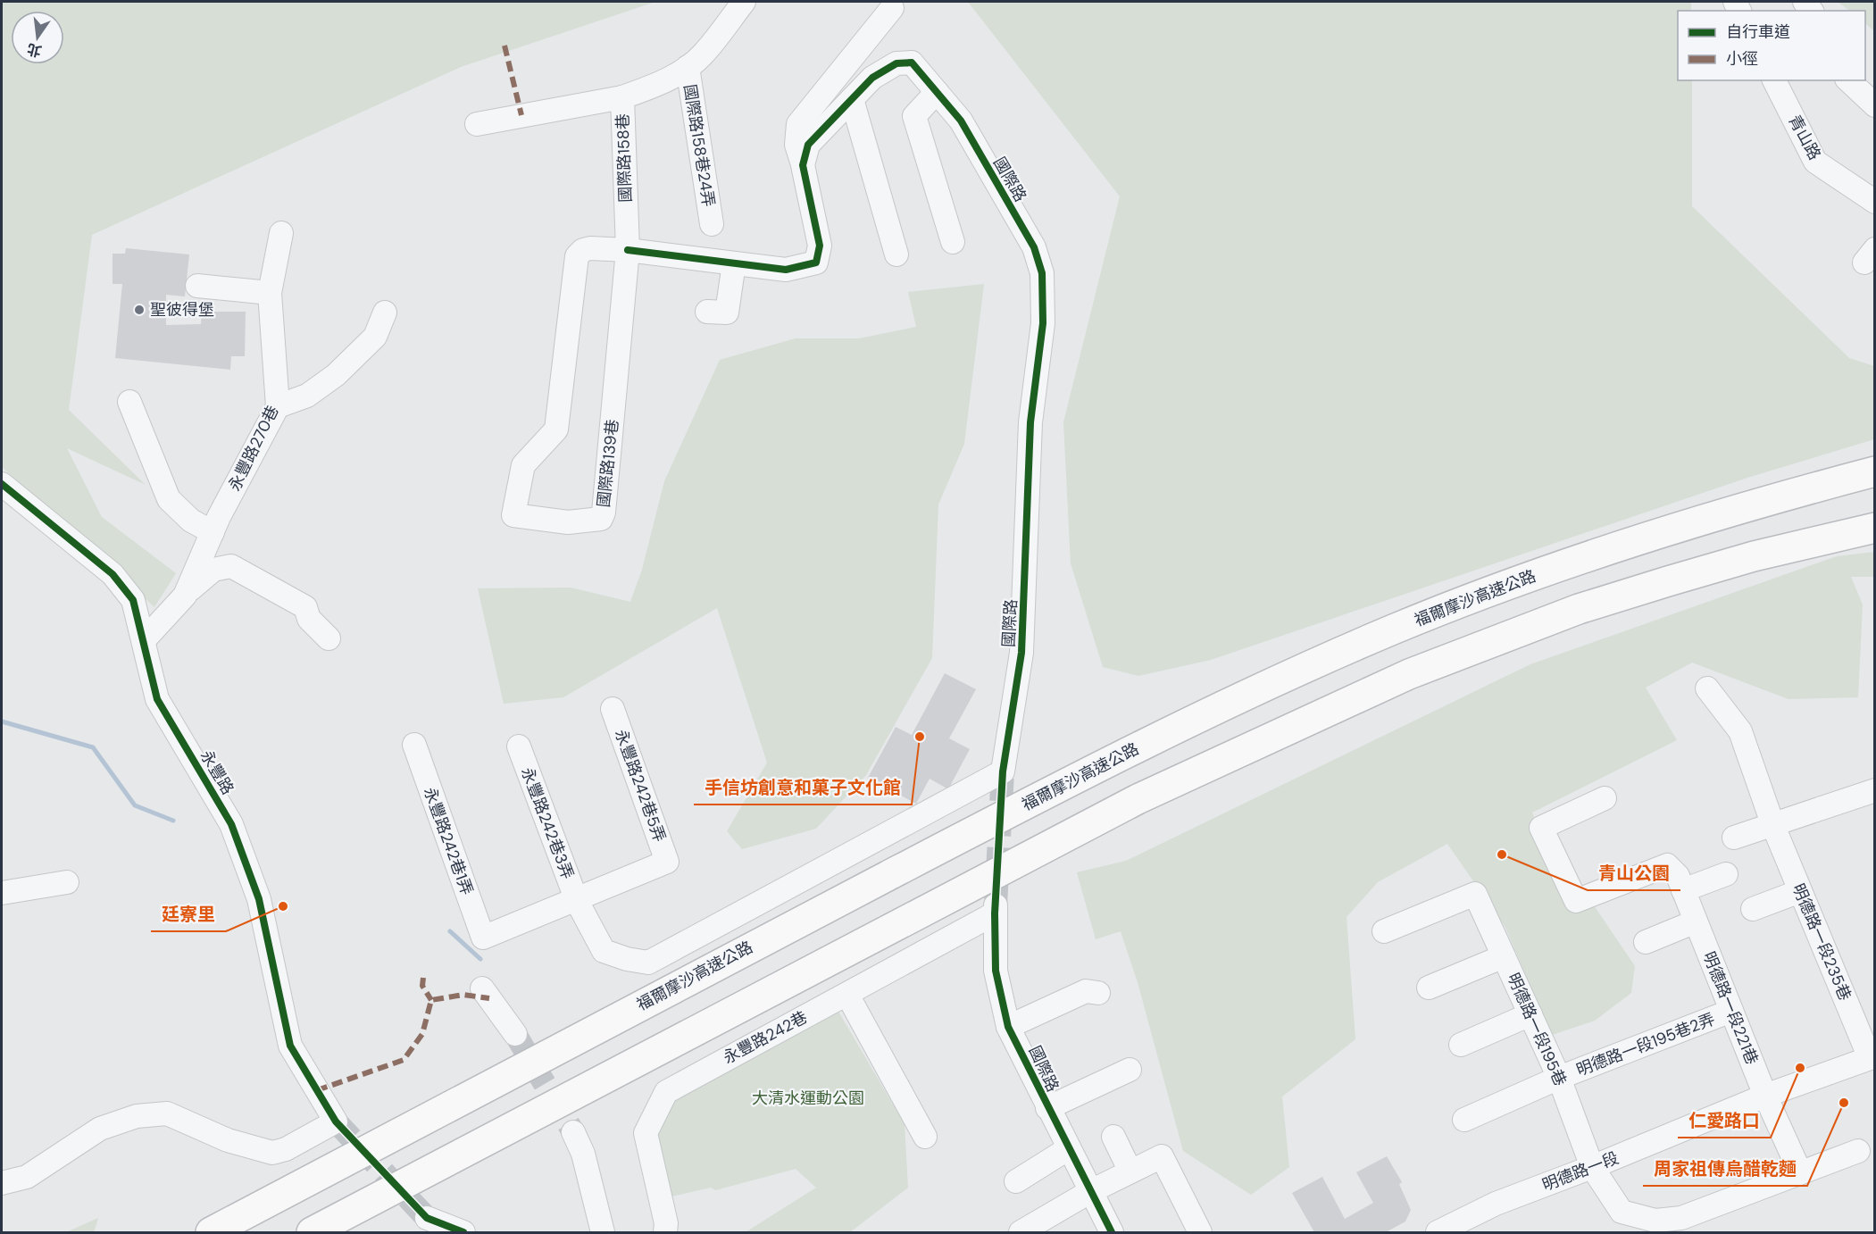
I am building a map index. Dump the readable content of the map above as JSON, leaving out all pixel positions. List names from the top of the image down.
{
  "streets": {
    "highway": ["福爾摩沙高速公路"],
    "street": [
      "青山路",
      "國際路158巷24弄",
      "國際路158巷",
      "國際路",
      "永豐路270巷",
      "國際路139巷",
      "永豐路",
      "永豐路242巷5弄",
      "永豐路242巷3弄",
      "永豐路242巷1弄",
      "明德路一段235巷",
      "明德路一段221巷",
      "明德路一段195巷",
      "永豐路242巷",
      "明德路一段195巷2弄",
      "明德路一段"
    ]
  },
  "crossings": [
    ["國際路158巷24弄", "國際路158巷"],
    ["國際路158巷", "國際路139巷"],
    ["國際路", "永豐路242巷5弄"],
    ["國際路", "永豐路242巷3弄"],
    ["國際路", "永豐路242巷1弄"],
    ["國際路", "永豐路242巷"],
    ["永豐路270巷", "永豐路"],
    ["永豐路242巷5弄", "永豐路242巷3弄"],
    ["永豐路242巷5弄", "永豐路242巷1弄"],
    ["永豐路242巷3弄", "永豐路242巷1弄"],
    ["明德路一段235巷", "明德路一段"],
    ["明德路一段221巷", "明德路一段195巷"],
    ["明德路一段221巷", "明德路一段195巷2弄"],
    ["明德路一段221巷", "明德路一段"],
    ["明德路一段195巷", "明德路一段195巷2弄"],
    ["明德路一段195巷", "明德路一段"]
  ],
  "parks": ["大清水運動公園"],
  "places": [
    "聖彼得堡",
    "手信坊創意和菓子文化館",
    "青山公園",
    "廷寮里",
    "仁愛路口",
    "周家祖傳烏醋乾麵"
  ],
  "legend": ["自行車道", "小徑"],
  "north": "bottom"
}
